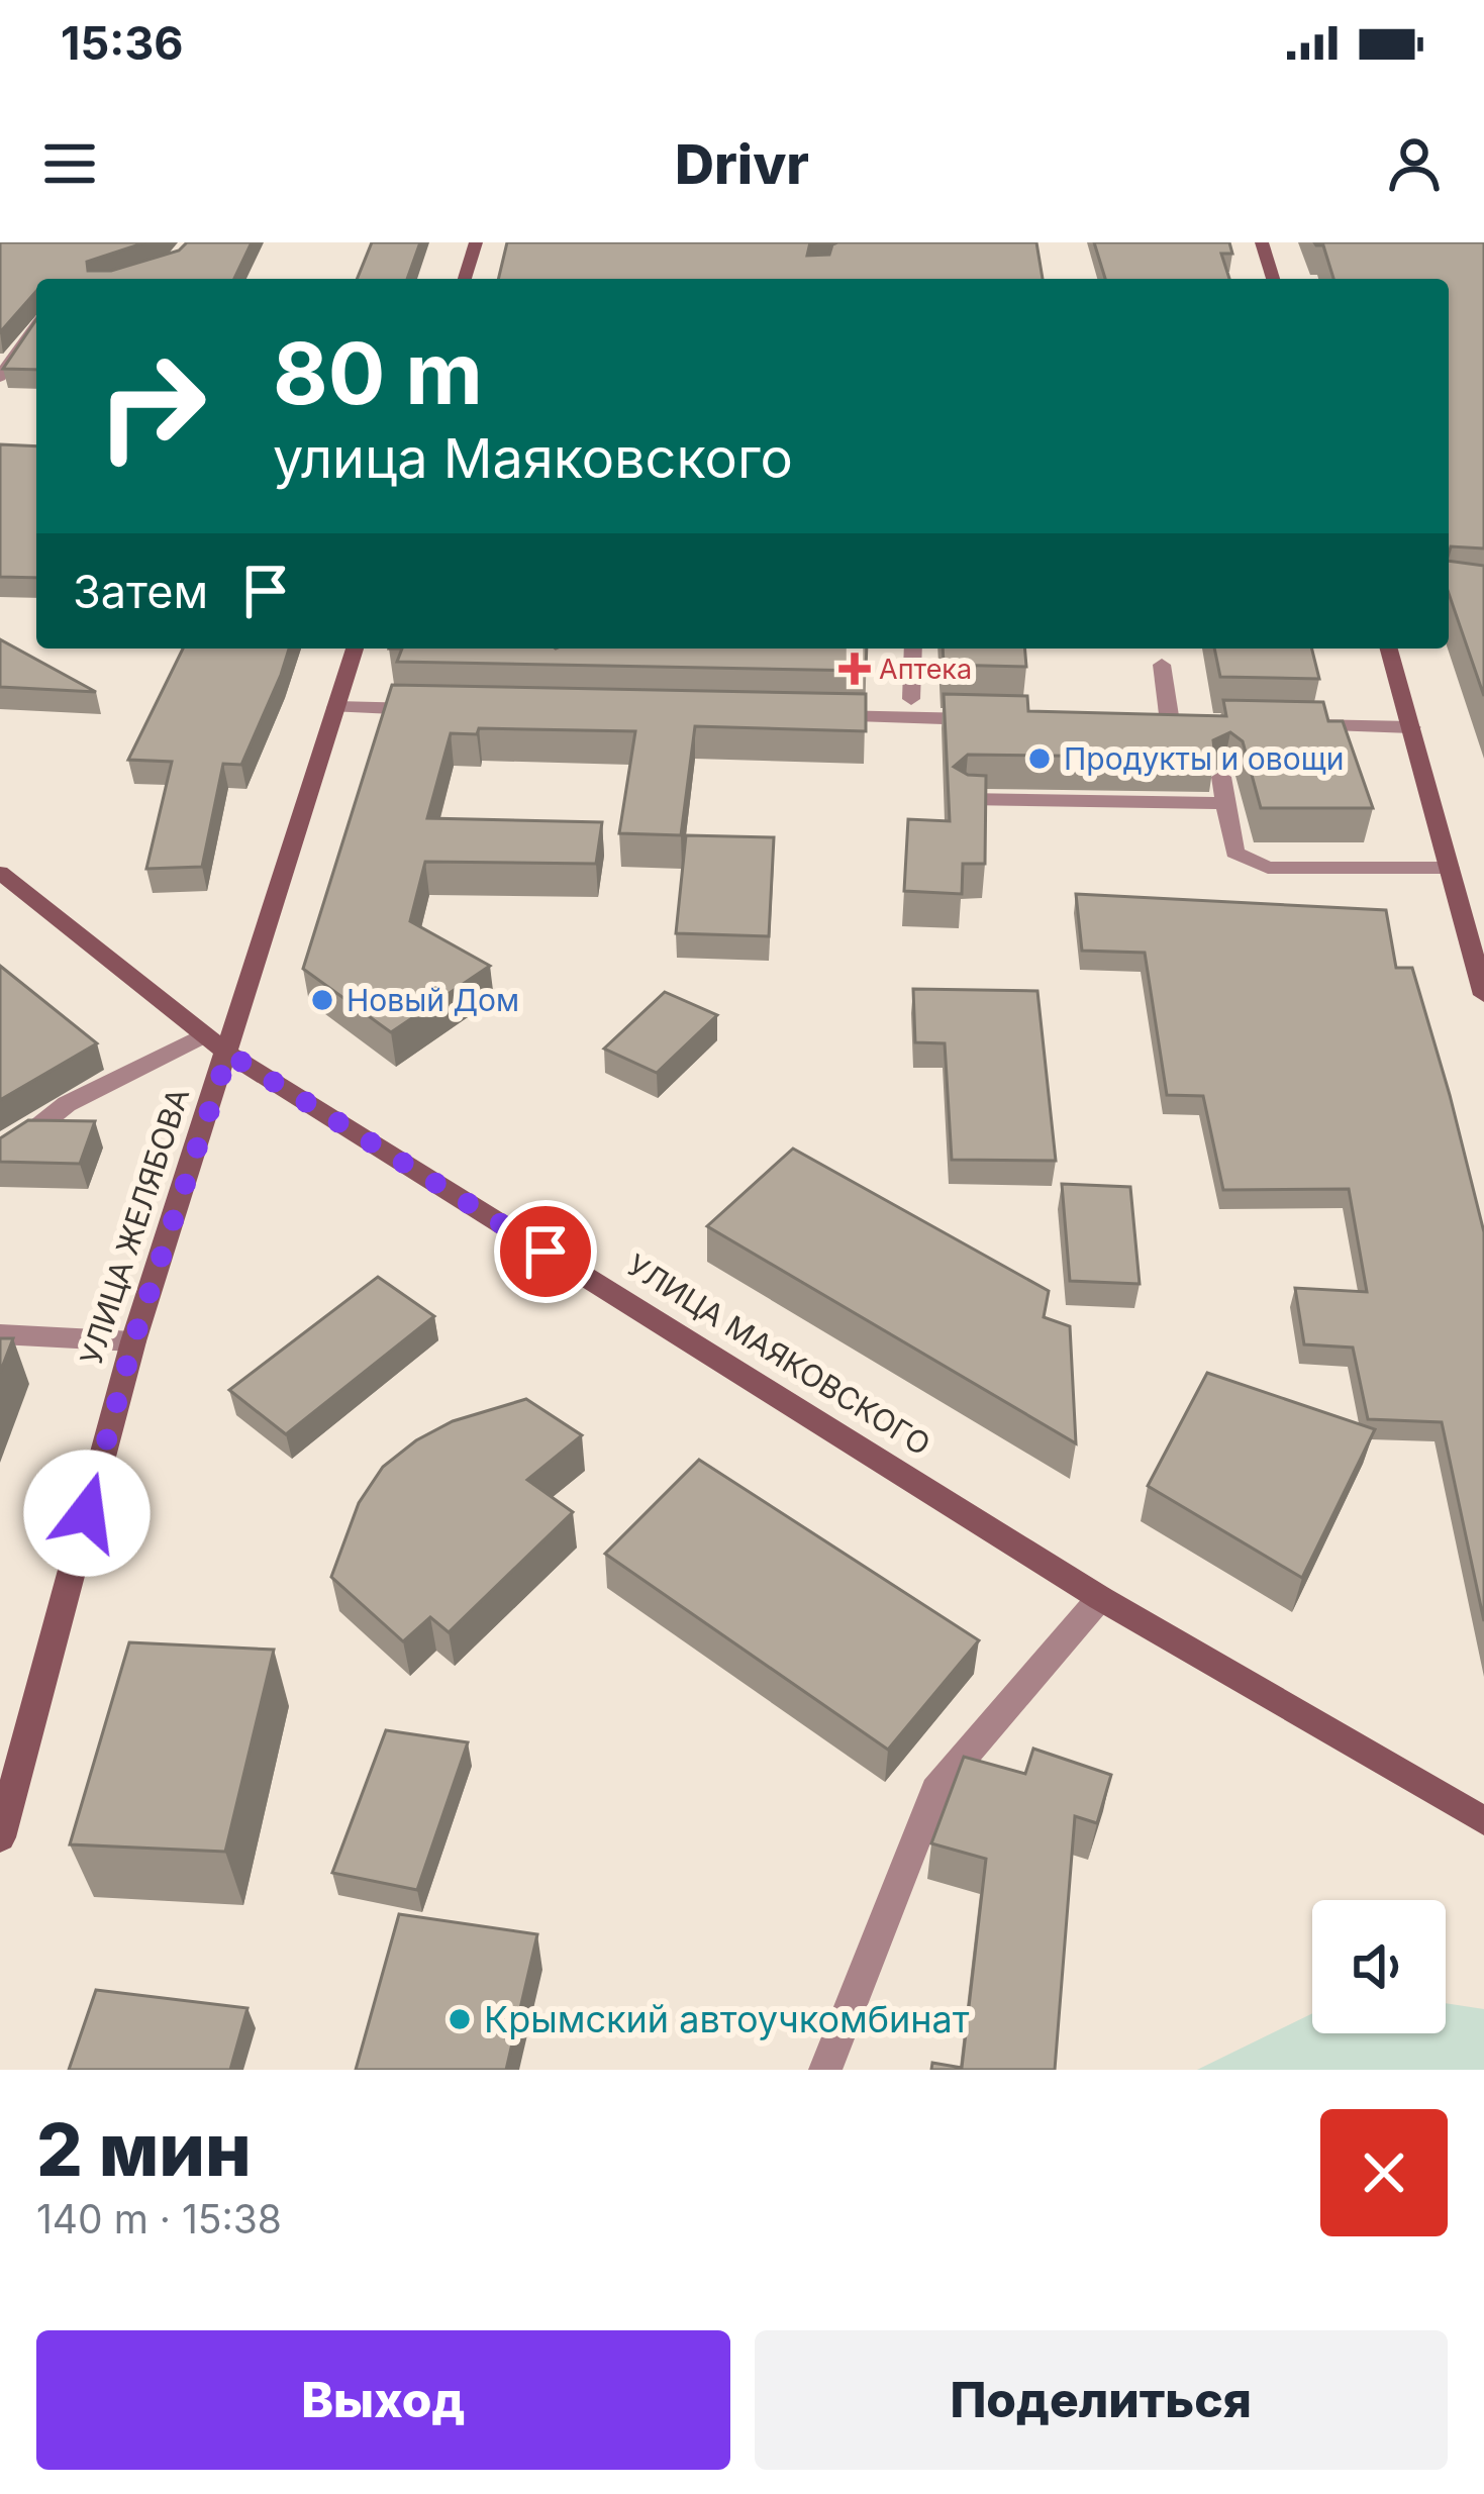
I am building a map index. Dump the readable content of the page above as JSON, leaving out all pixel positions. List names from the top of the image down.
{
  "streets": {
    "main road": ["УЛИЦА ЖЕЛЯБОВА", "УЛИЦА МАЯКОВСКОГО"]
  },
  "crossings": [
    ["УЛИЦА ЖЕЛЯБОВА", "УЛИЦА МАЯКОВСКОГО"]
  ],
  "places": {
    "health": ["Аптека"],
    "other": ["Продукты и овощи", "Новый Дом", "Крымский автоучкомбинат"]
  },
  "page": {
    "status": "15:36",
    "header": "Drivr",
    "turn": ["80 m", "улица Маяковского"],
    "then": "Затем",
    "heading": ["2 мин", "140 m · 15:38"],
    "buttons": ["Выход", "Поделиться"]
  }
}
